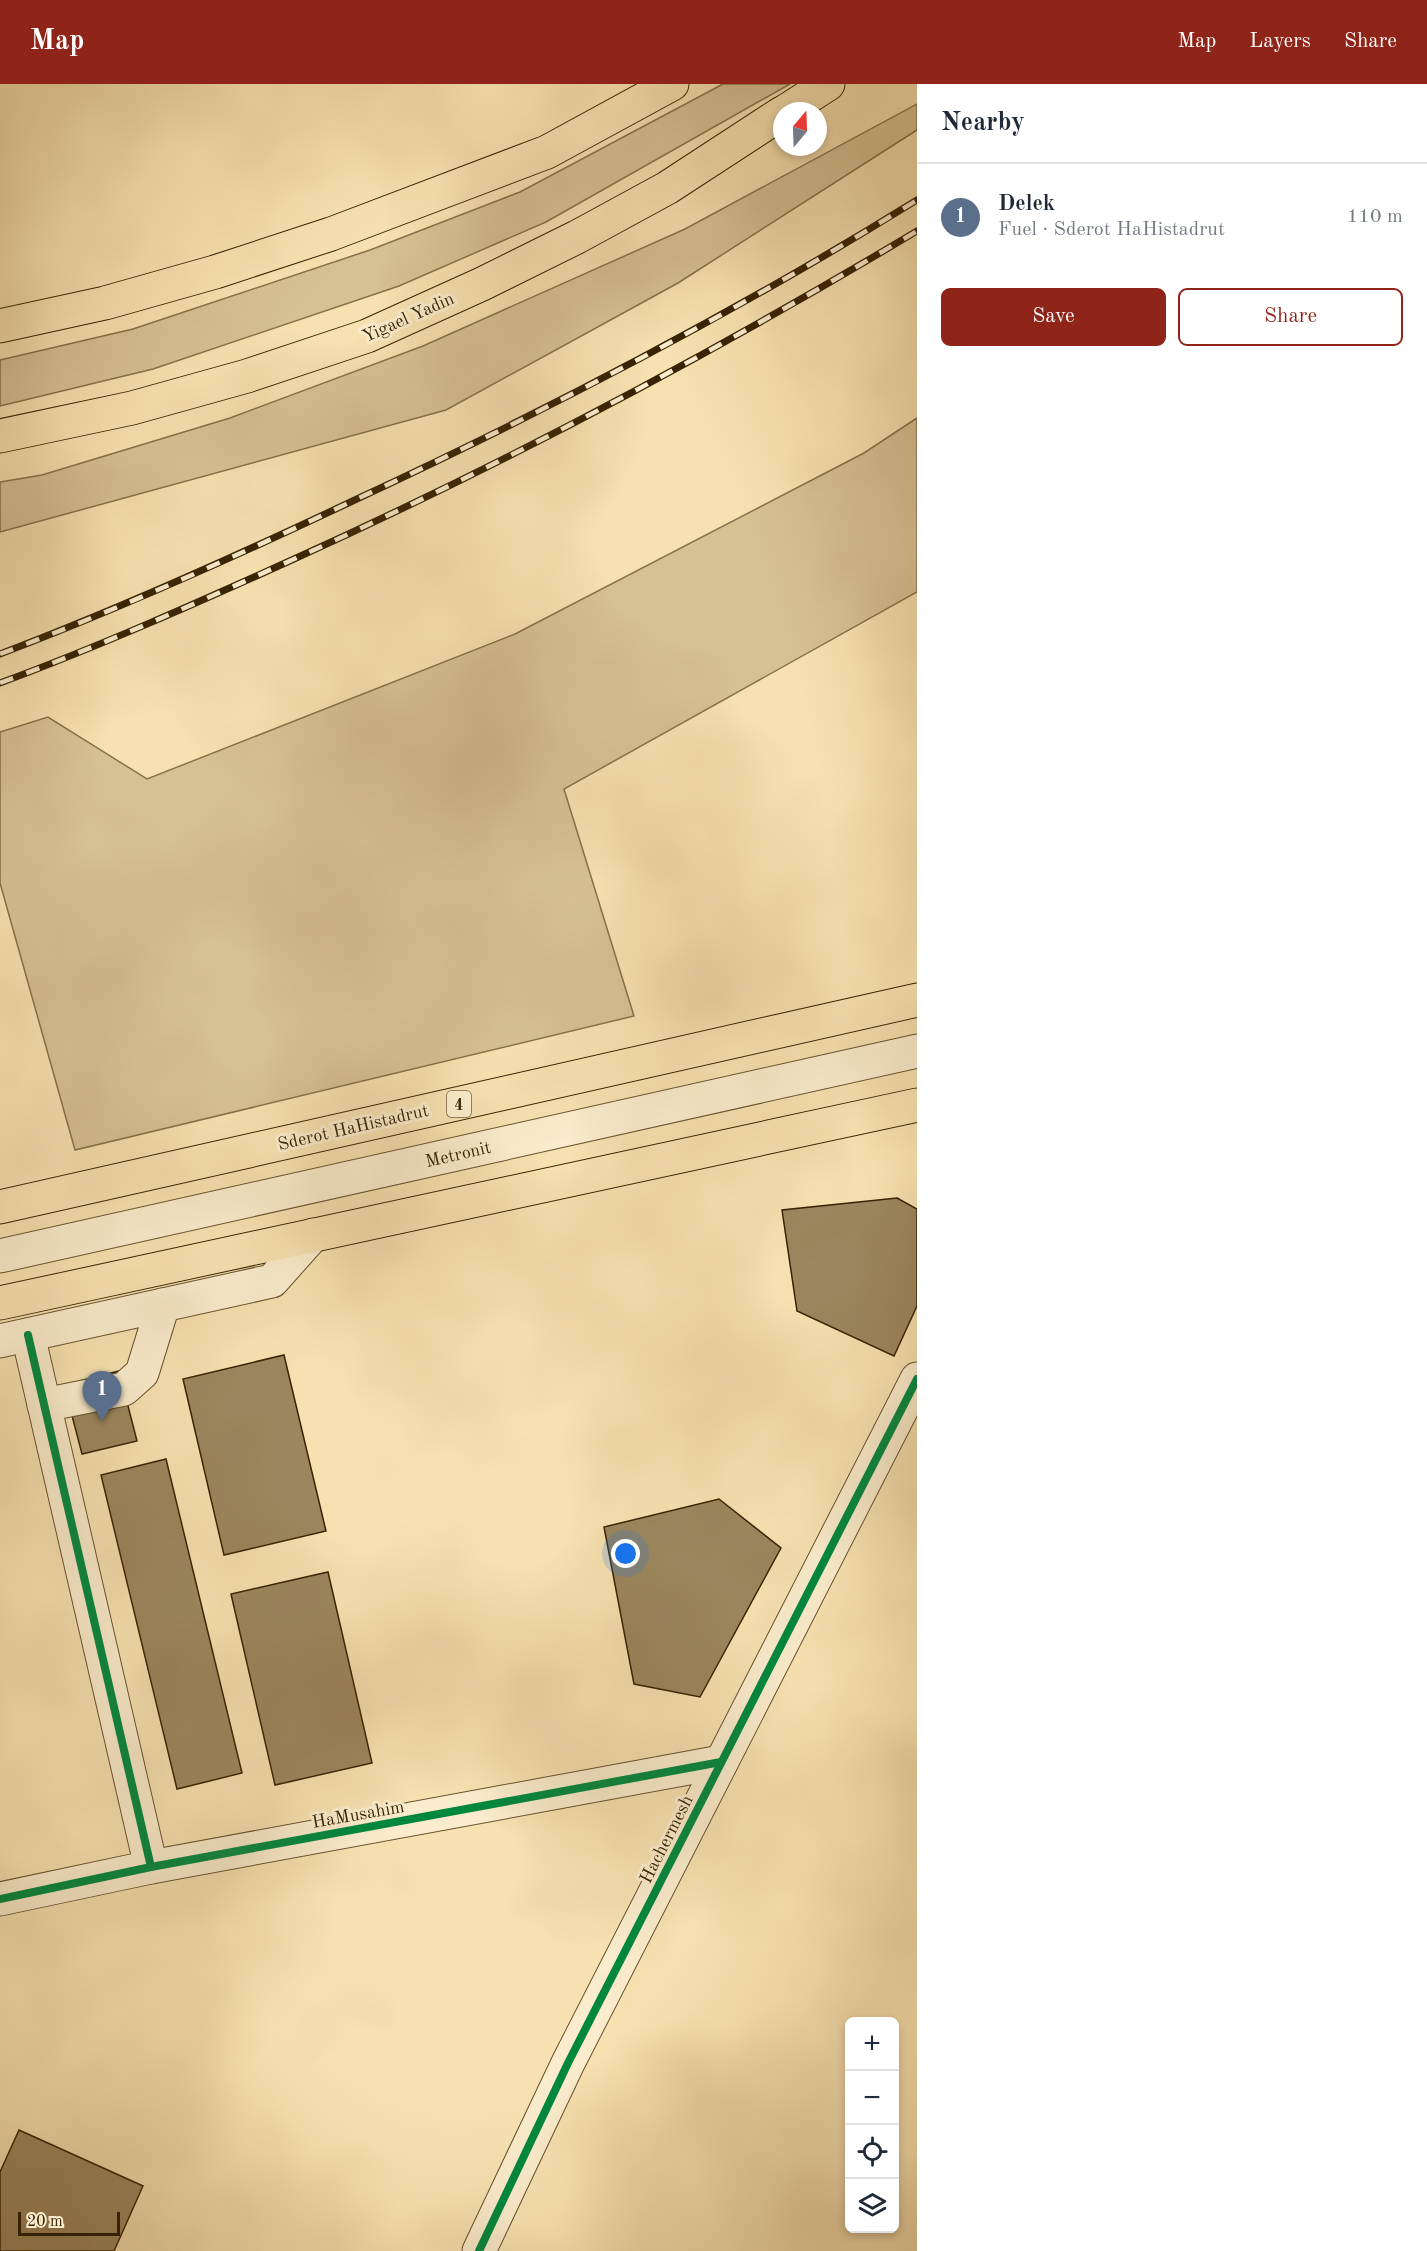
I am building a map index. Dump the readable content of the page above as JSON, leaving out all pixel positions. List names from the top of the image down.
{
  "streets": {
    "highway": ["Yigael Yadin", "4", "Sderot HaHistadrut"],
    "street": ["Metronit", "HaMusahim", "Hachermesh"]
  },
  "crossings": [
    ["HaMusahim", "Hachermesh"]
  ],
  "scale_bar": "20 m",
  "north": "top",
  "page": {
    "header": "Map",
    "nav": ["Map", "Layers", "Share"],
    "heading": "Nearby",
    "list": [
      {
        "mark": "1",
        "name": "Delek",
        "note": "Fuel · Sderot HaHistadrut",
        "value": "110 m"
      }
    ],
    "buttons": ["Save", "Share"],
    "pins": "1",
    "map_buttons": ["+", "−"],
    "scale": "20 m"
  }
}
